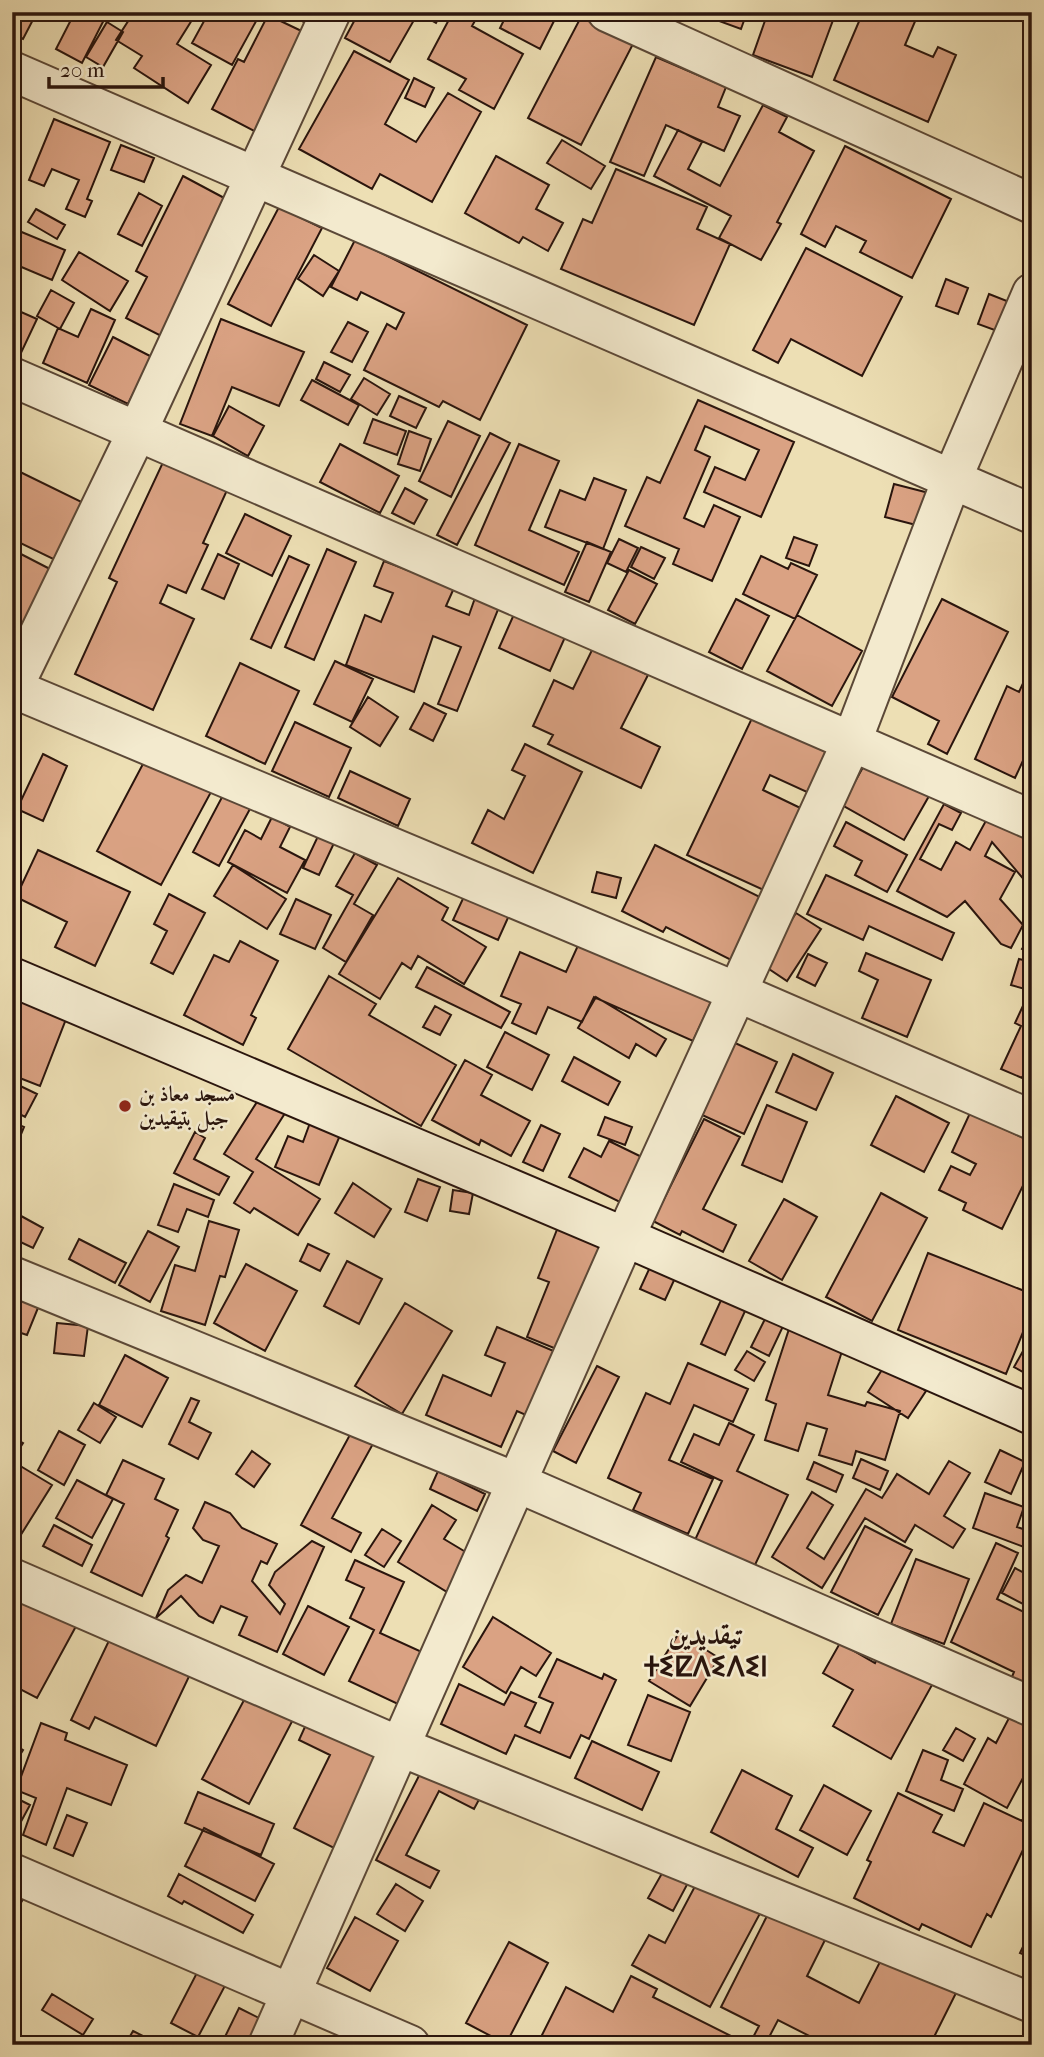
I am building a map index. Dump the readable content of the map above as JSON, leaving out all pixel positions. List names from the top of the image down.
{
  "districts": ["تيقديدين ⵜⵉⵇⴷⵉⴷⵉⵏ"],
  "places": ["مسجد معاذ بن جبل بتيقيدين"],
  "scale_bar": "20 m"
}
